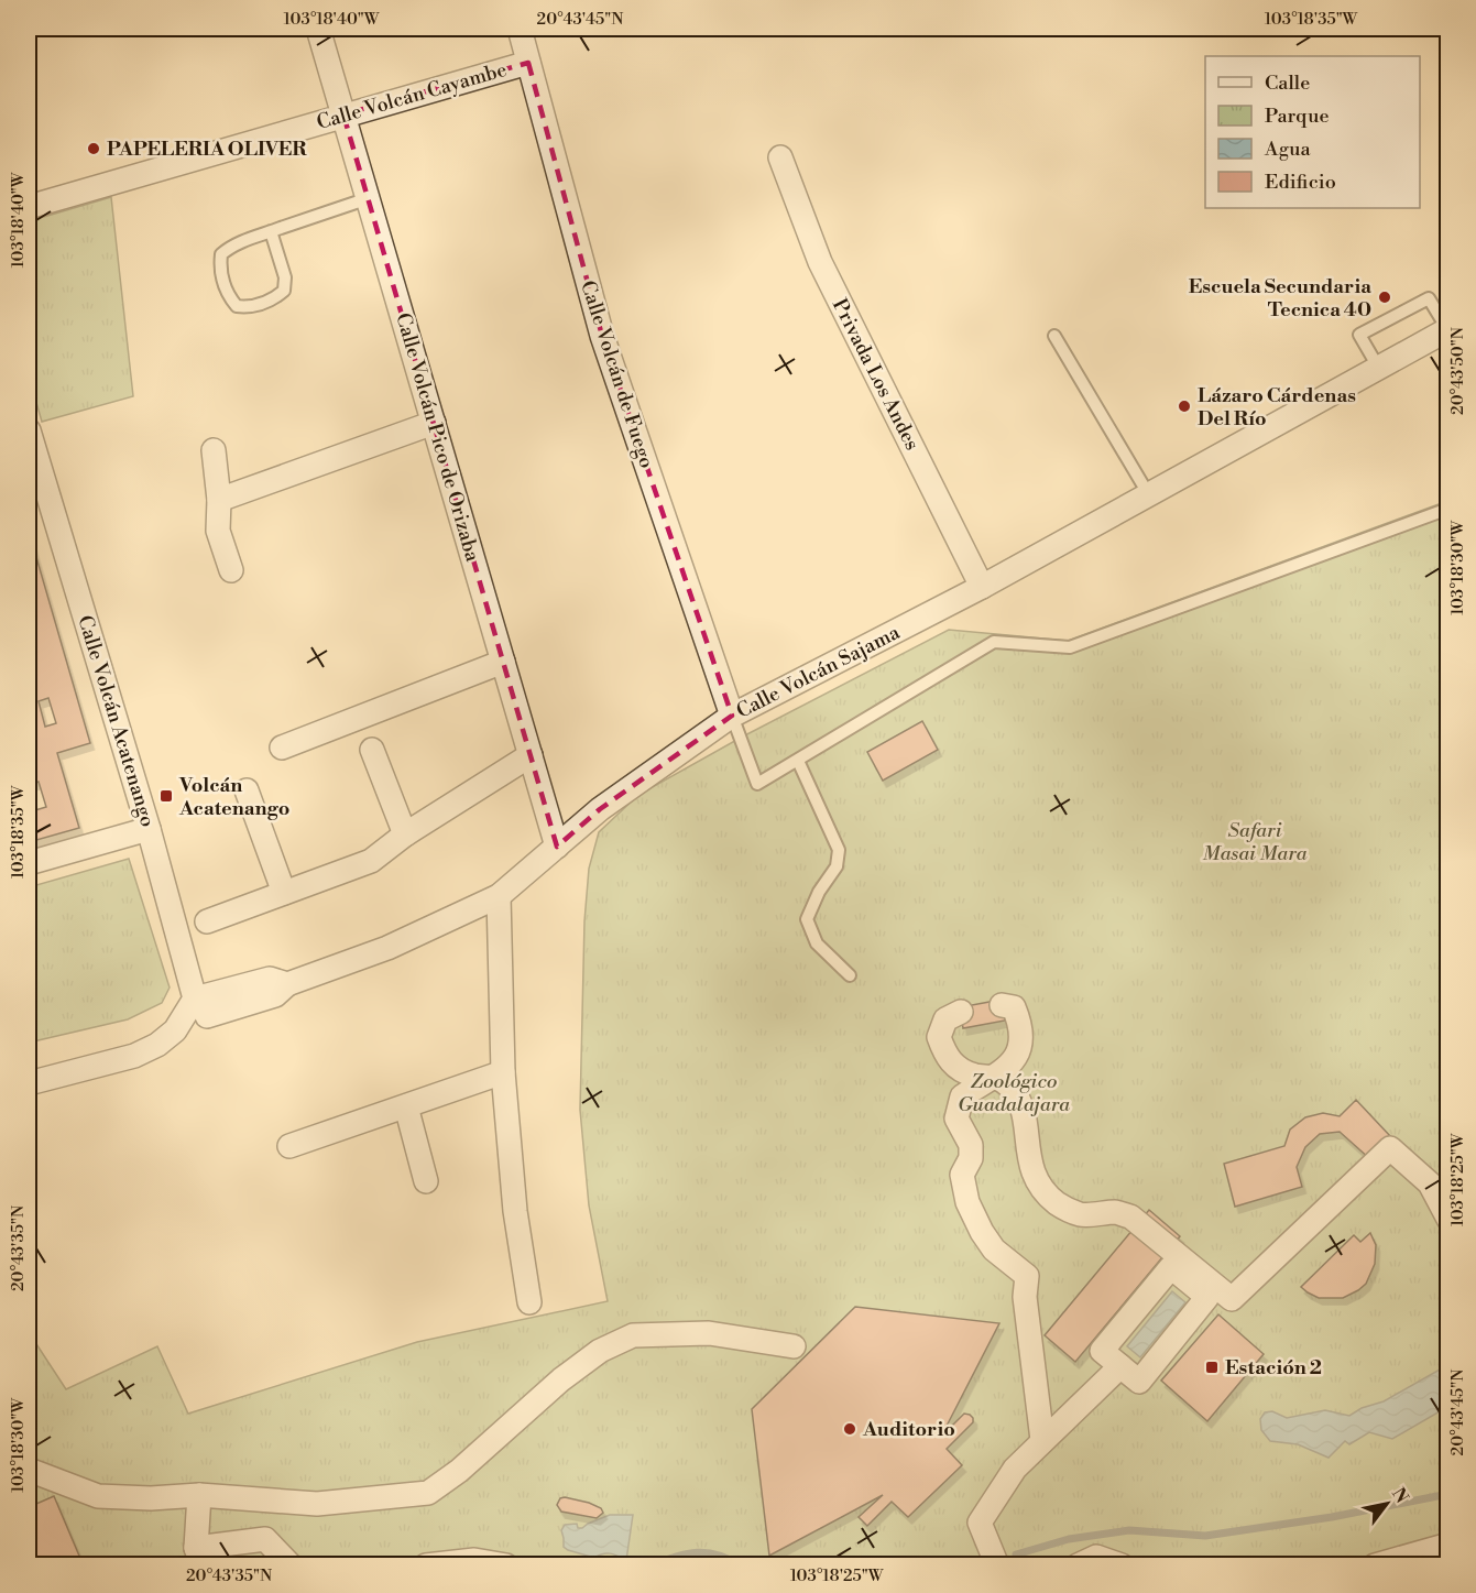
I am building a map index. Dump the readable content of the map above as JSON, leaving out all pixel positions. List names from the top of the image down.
{
  "streets": {
    "street": [
      "Calle Volcán Cayambe",
      "Calle Volcán de Fuego",
      "Privada Los Andes",
      "Calle Volcán Pico de Orizaba",
      "Calle Volcán Sajama",
      "Calle Volcán Acatenango"
    ]
  },
  "crossings": [
    ["Calle Volcán Cayambe", "Calle Volcán de Fuego"],
    ["Calle Volcán Cayambe", "Calle Volcán Pico de Orizaba"],
    ["Calle Volcán de Fuego", "Calle Volcán Sajama"],
    ["Privada Los Andes", "Calle Volcán Sajama"],
    ["Calle Volcán Pico de Orizaba", "Calle Volcán Sajama"],
    ["Calle Volcán Sajama", "Calle Volcán Acatenango"]
  ],
  "parks": ["Safari Masai Mara", "Zoológico Guadalajara"],
  "places": {
    "other": [
      "PAPELERIA OLIVER",
      "Escuela Secundaria Tecnica 40",
      "Lázaro Cárdenas Del Río",
      "Auditorio"
    ],
    "transit": ["Volcán Acatenango", "Estación 2"]
  },
  "legend": [
    "Calle",
    "Parque",
    "Agua",
    "Edificio"
  ],
  "north": "top right",
  "coordinates": [
    "103°18'40\"W",
    "20°43'45\"N",
    "103°18'35\"W",
    "20°43'50\"N",
    "103°18'30\"W",
    "103°18'25\"W",
    "20°43'35\"N"
  ]
}
